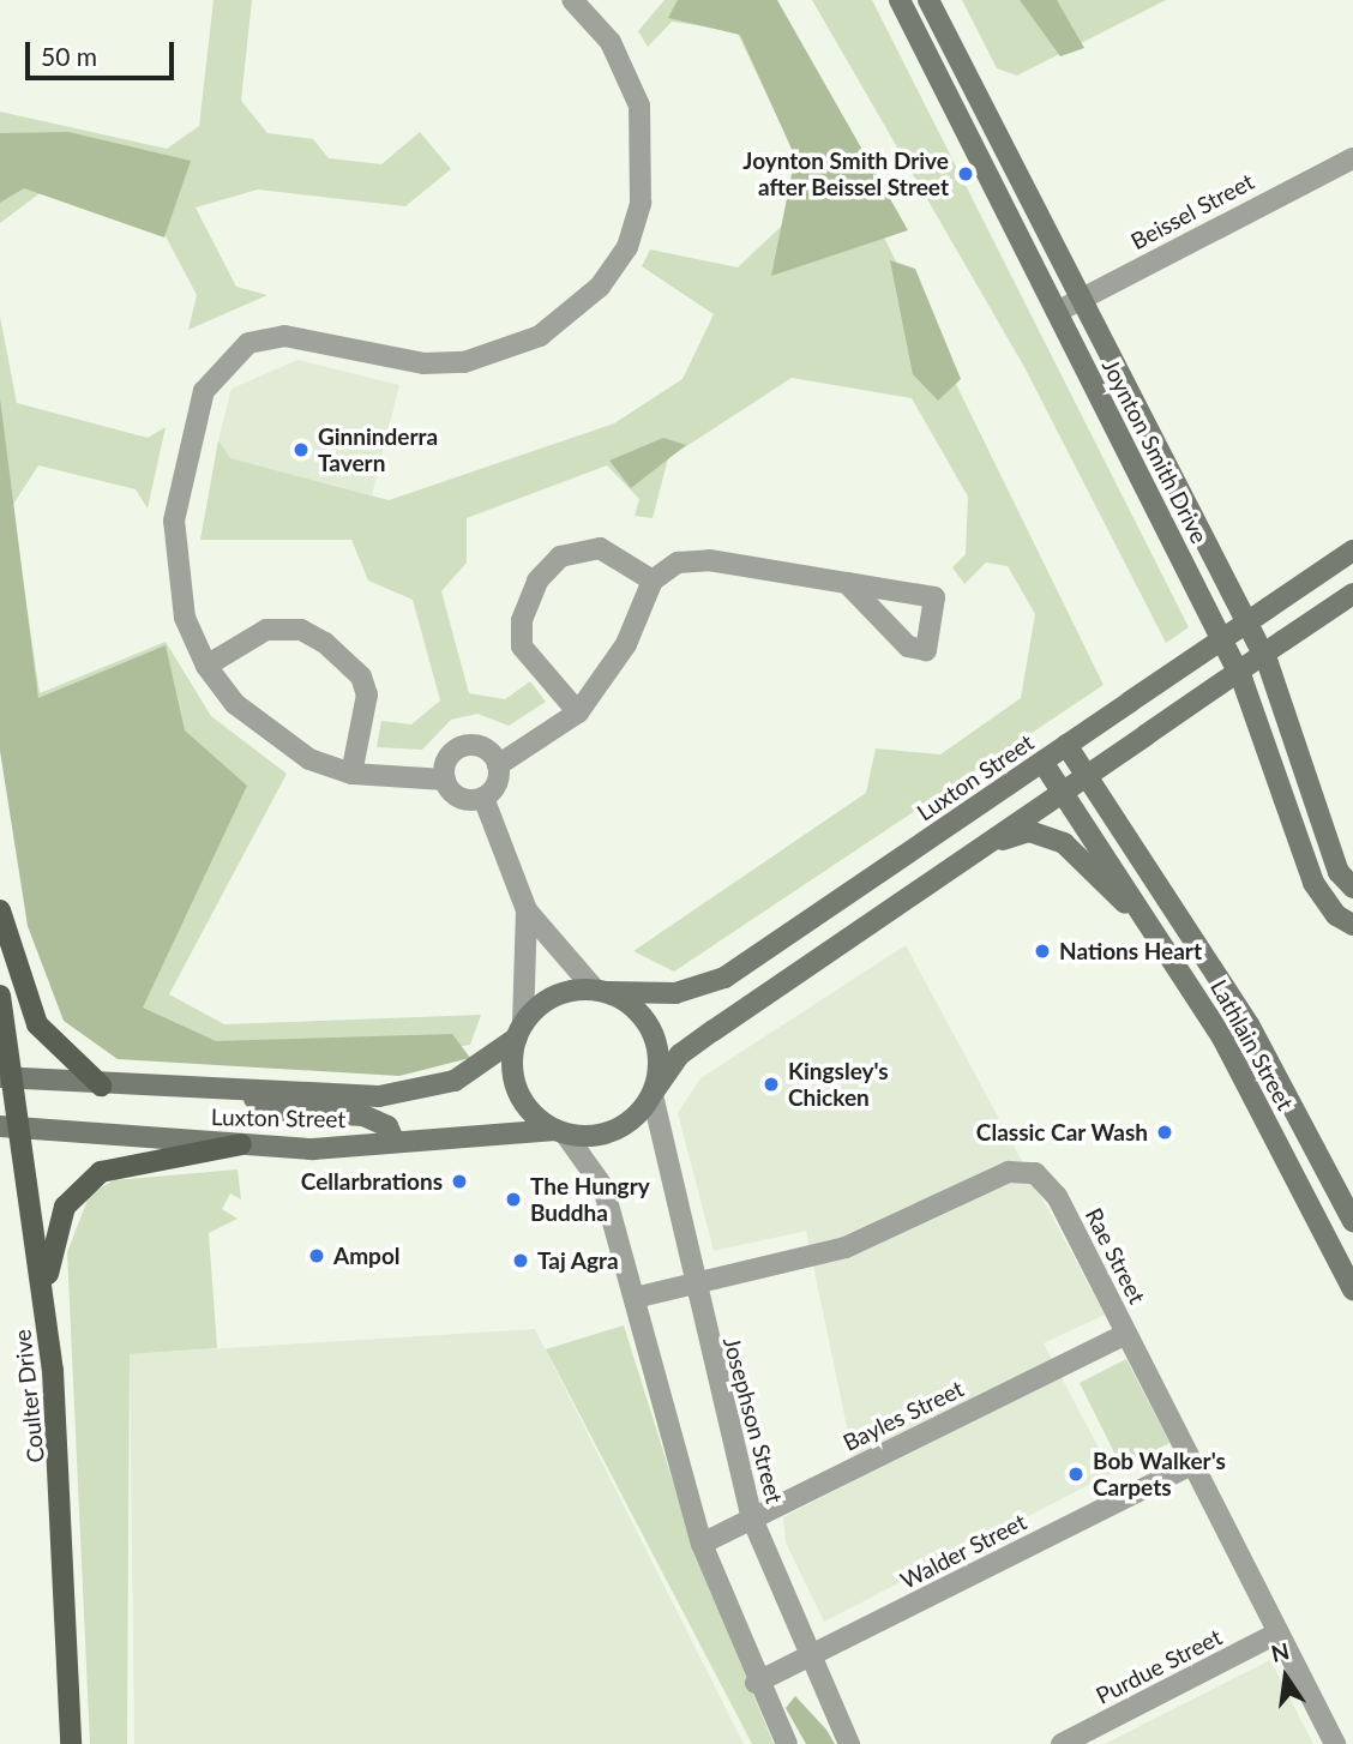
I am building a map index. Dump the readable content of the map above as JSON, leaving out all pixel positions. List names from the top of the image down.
{
  "streets": {
    "main road": [
      "Joynton Smith Drive",
      "Luxton Street",
      "Lathlain Street",
      "Coulter Drive"
    ],
    "street": [
      "Beissel Street",
      "Rae Street",
      "Bayles Street",
      "Josephson Street",
      "Walder Street",
      "Purdue Street"
    ]
  },
  "crossings": [
    ["Beissel Street", "Joynton Smith Drive"],
    ["Luxton Street", "Lathlain Street"],
    ["Luxton Street", "Coulter Drive"],
    ["Luxton Street", "Josephson Street"],
    ["Rae Street", "Bayles Street"],
    ["Rae Street", "Josephson Street"],
    ["Rae Street", "Walder Street"],
    ["Rae Street", "Purdue Street"],
    ["Bayles Street", "Josephson Street"],
    ["Josephson Street", "Walder Street"]
  ],
  "places": [
    "Joynton Smith Drive after Beissel Street",
    "Ginninderra Tavern",
    "Nations Heart",
    "Kingsley's Chicken",
    "Classic Car Wash",
    "Cellarbrations",
    "The Hungry Buddha",
    "Ampol",
    "Taj Agra",
    "Bob Walker's Carpets"
  ],
  "scale_bar": "50 m",
  "north": "top"
}
